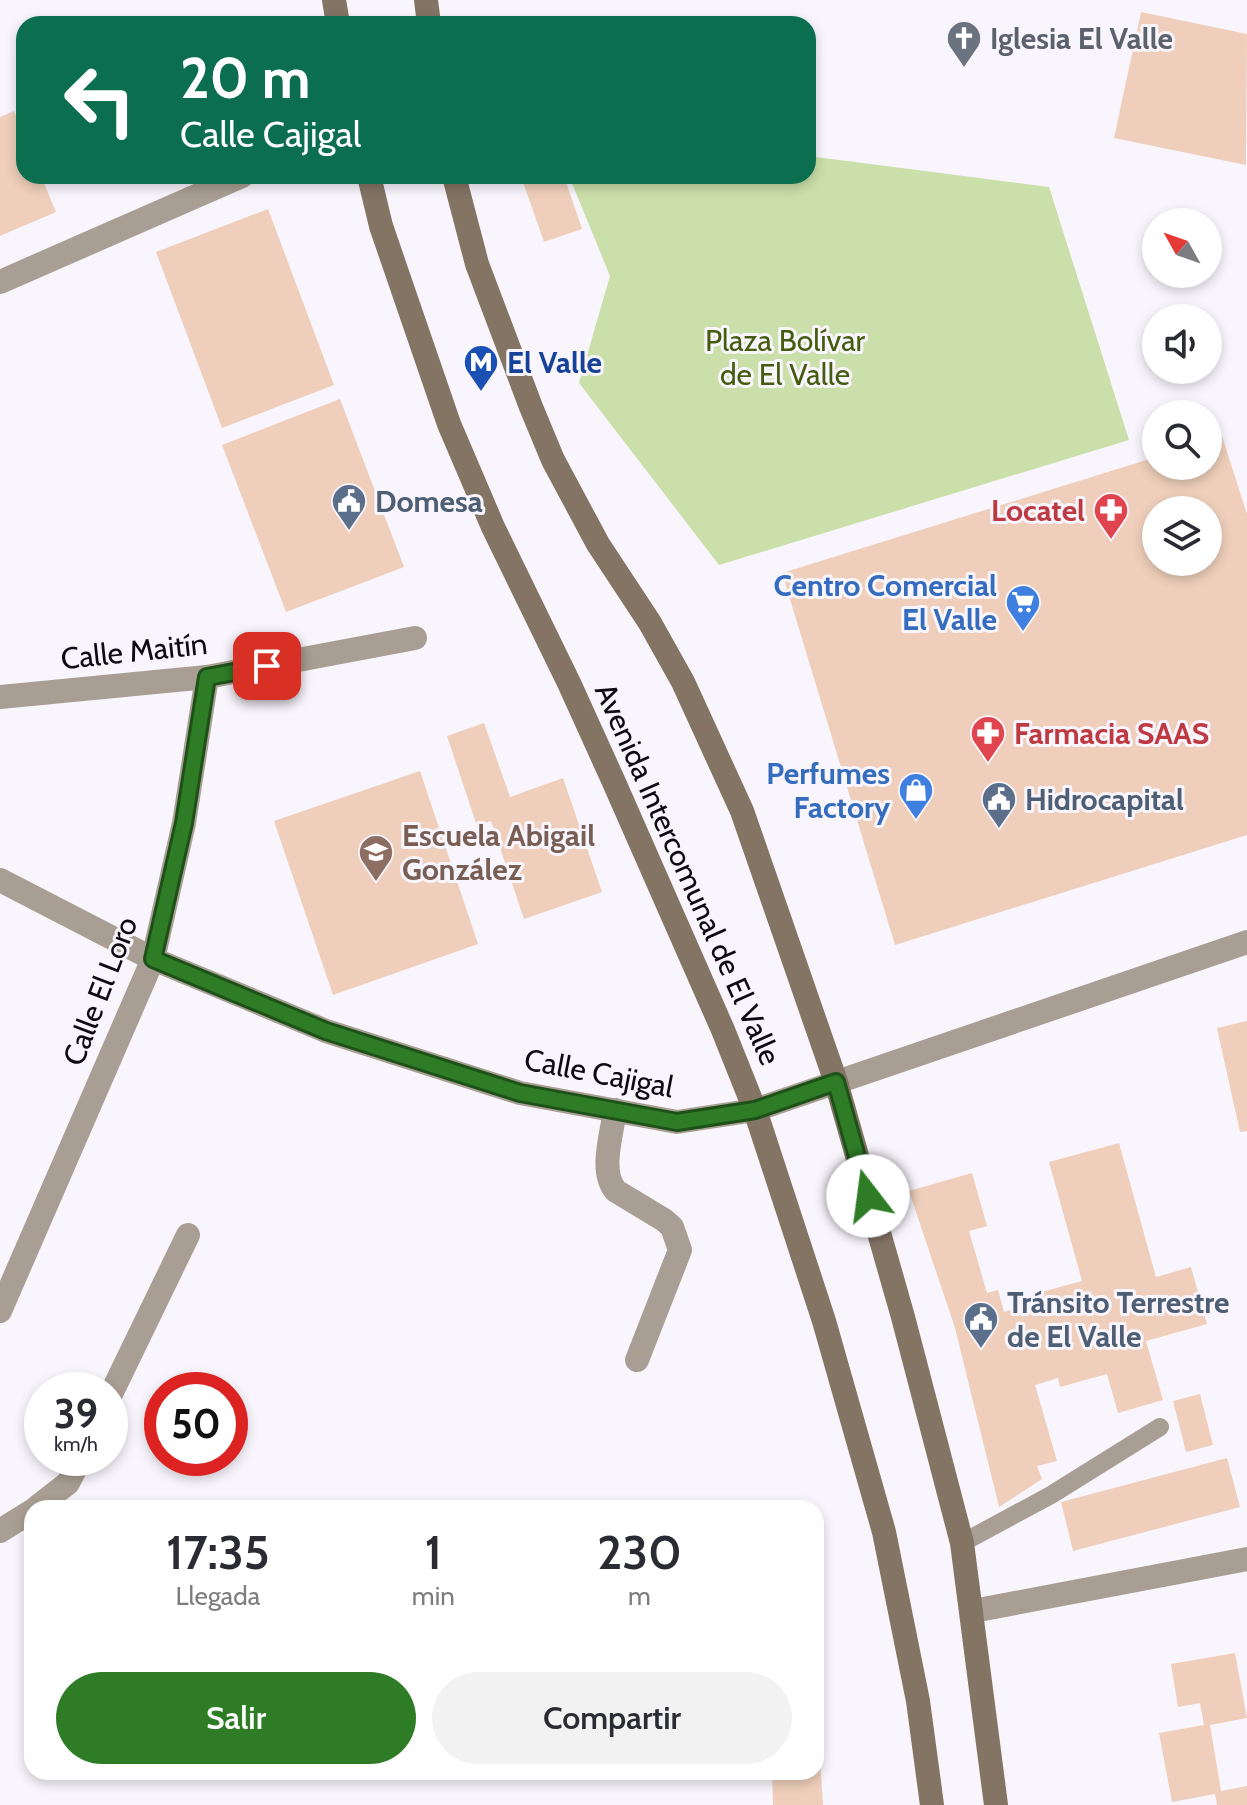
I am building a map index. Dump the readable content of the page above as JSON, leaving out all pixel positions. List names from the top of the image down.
{
  "streets": {
    "main road": ["Avenida Intercomunal de El Valle"],
    "street": ["Calle Maitín", "Calle El Loro", "Calle Cajigal"]
  },
  "crossings": [
    ["Calle Maitín", "Calle El Loro"],
    ["Avenida Intercomunal de El Valle", "Calle Cajigal"],
    ["Calle El Loro", "Calle Cajigal"]
  ],
  "parks": ["Plaza Bolívar de El Valle"],
  "places": {
    "church": ["Iglesia El Valle"],
    "metro station": ["El Valle"],
    "public building": ["Domesa", "Hidrocapital", "Tránsito Terrestre de El Valle"],
    "pharmacy": ["Locatel", "Farmacia SAAS"],
    "supermarket": ["Centro Comercial El Valle"],
    "shop": ["Perfumes Factory"],
    "school or university": ["Escuela Abigail González"]
  },
  "north": "top left",
  "page": {
    "turn": ["20 m", "Calle Cajigal"],
    "speed": "39 km/h",
    "limit": "50",
    "eta": [
      "17:35",
      "Llegada",
      "1",
      "min",
      "230",
      "m"
    ],
    "buttons": ["Salir", "Compartir"]
  }
}
